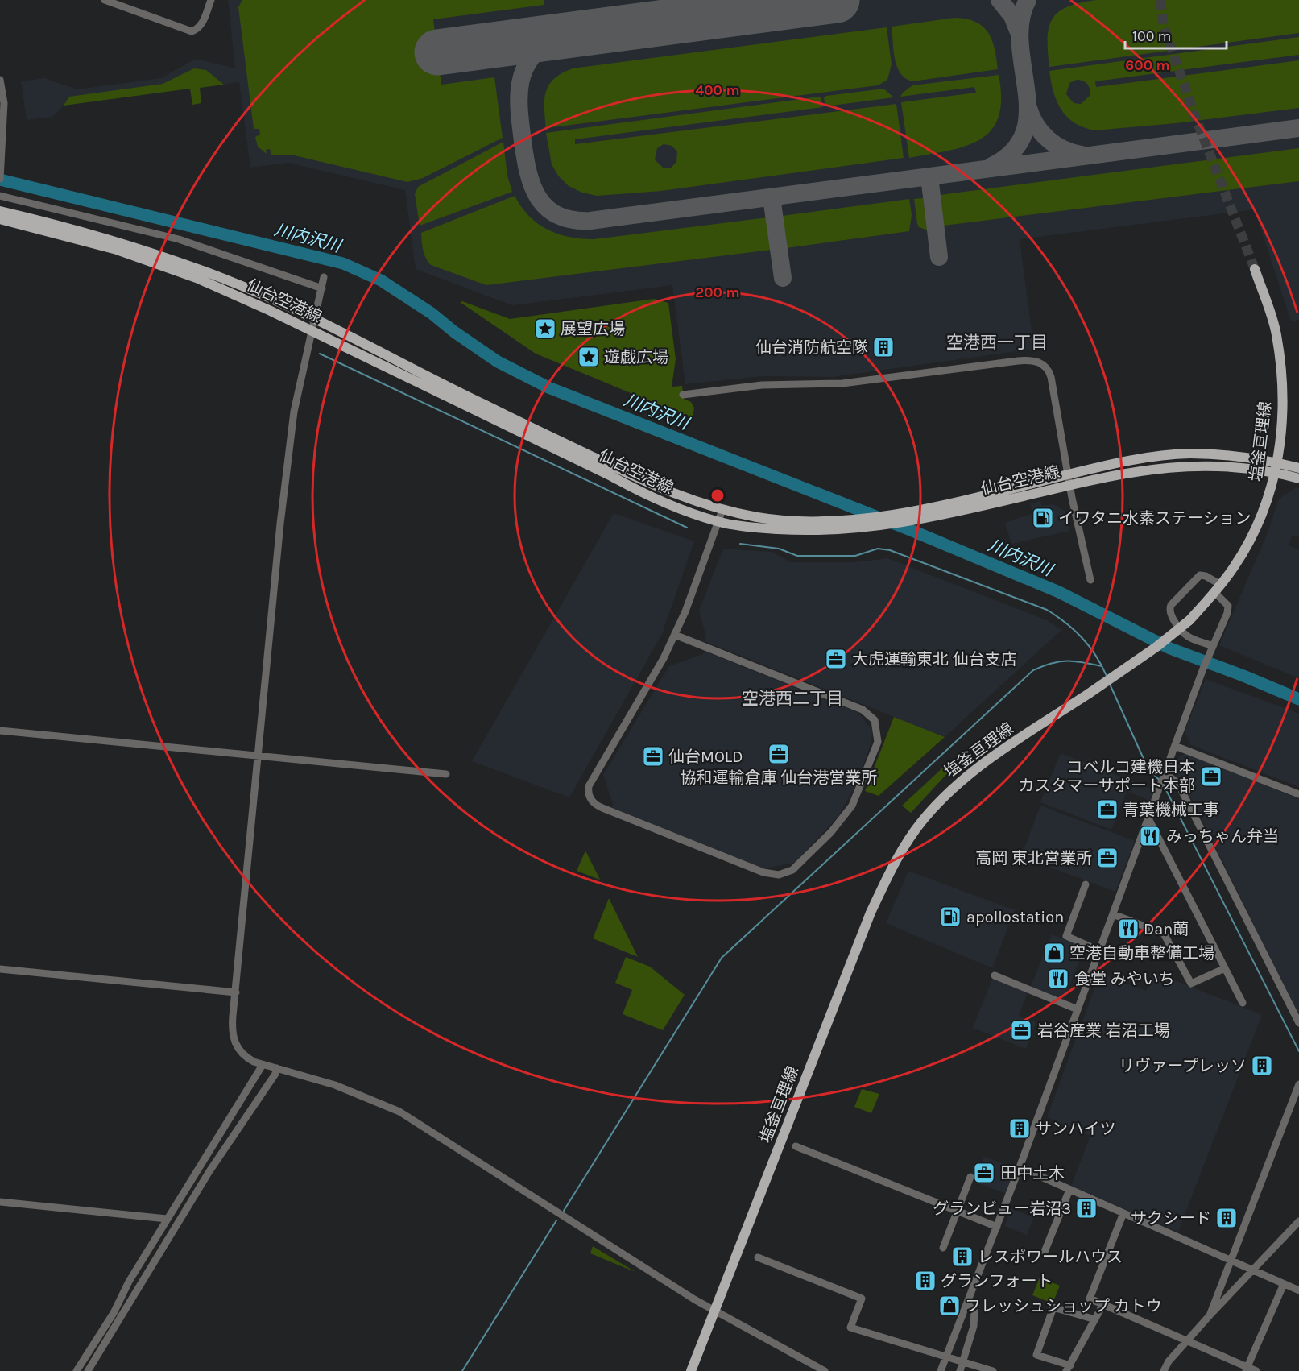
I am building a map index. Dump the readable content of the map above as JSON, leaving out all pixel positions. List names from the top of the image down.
{
  "streets": {
    "main road": ["仙台空港線", "塩釜亘理線"]
  },
  "crossings": [
    ["仙台空港線", "塩釜亘理線"]
  ],
  "districts": ["空港西一丁目", "空港西二丁目"],
  "water": ["川内沢川"],
  "places": {
    "place": ["展望広場", "遊戯広場"],
    "building": [
      "仙台消防航空隊",
      "リヴァープレッソ",
      "サンハイツ",
      "グランビュー岩沼3",
      "サクシード",
      "レスポワールハウス",
      "グランフォート"
    ],
    "fuel station": ["イワタニ水素ステーション", "apollostation"],
    "office": [
      "大虎運輸東北 仙台支店",
      "協和運輸倉庫 仙台港営業所",
      "仙台MOLD",
      "コベルコ建機日本 カスタマーサポート本部",
      "青葉機械工事",
      "高岡 東北営業所",
      "岩谷産業 岩沼工場",
      "田中土木"
    ],
    "restaurant": ["みっちゃん弁当", "Dan蘭", "食堂 みやいち"],
    "shop": ["空港自動車整備工場", "フレッシュショップ カトウ"]
  },
  "scale_bar": "100 m",
  "rings": ["600 m", "400 m", "200 m"]
}
